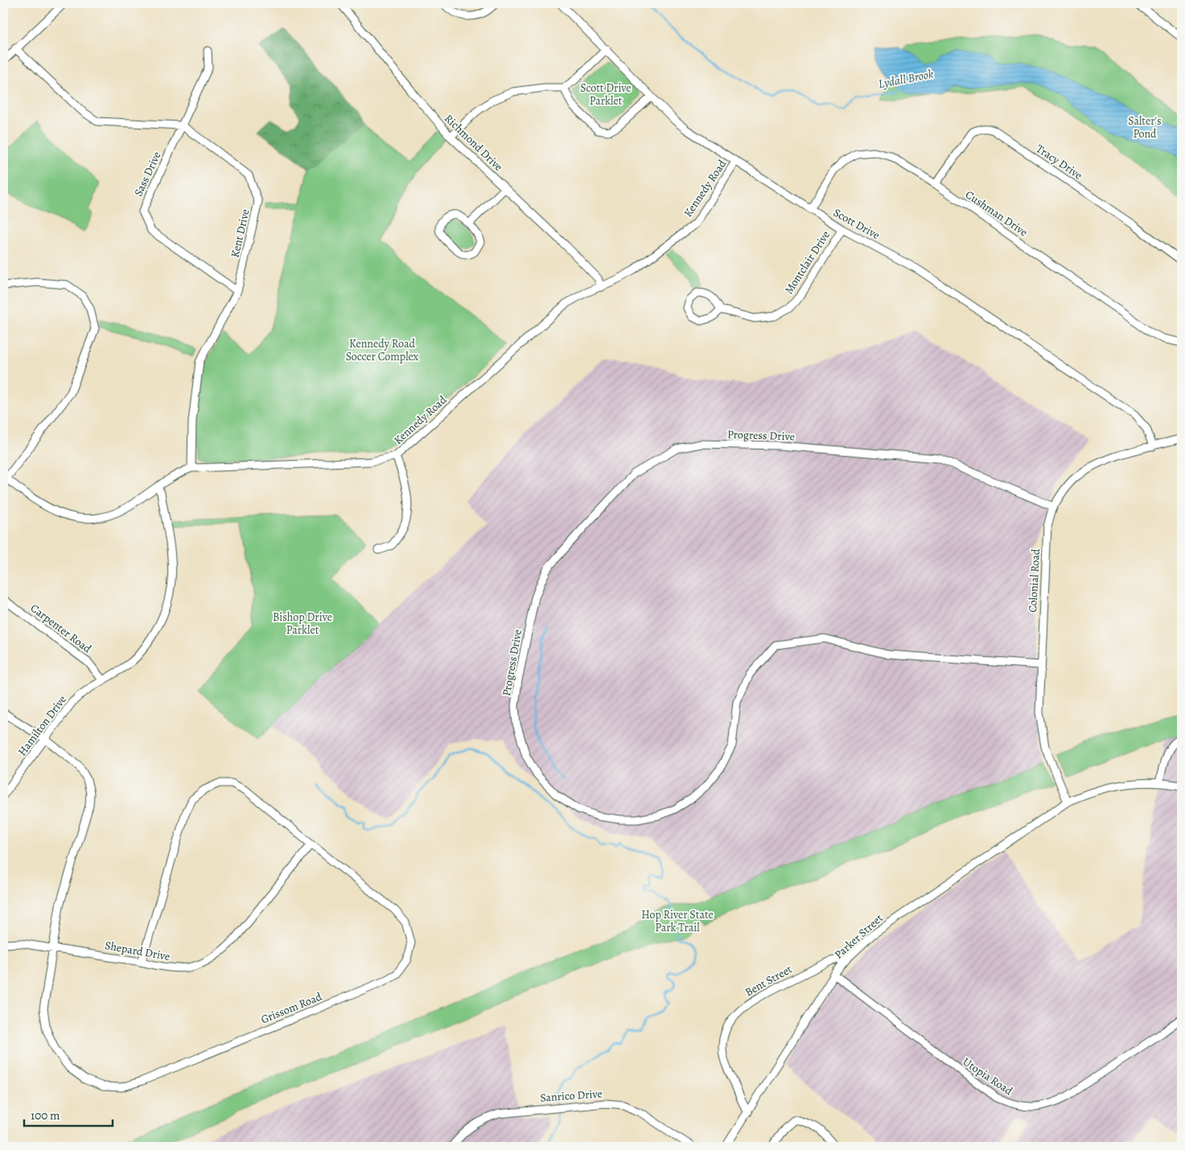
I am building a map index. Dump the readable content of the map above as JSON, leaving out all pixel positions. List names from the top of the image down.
{
  "streets": {
    "street": [
      "Richmond Drive",
      "Tracy Drive",
      "Sass Drive",
      "Kennedy Road",
      "Cushman Drive",
      "Scott Drive",
      "Kent Drive",
      "Montclair Drive",
      "Progress Drive",
      "Colonial Road",
      "Carpenter Road",
      "Hamilton Drive",
      "Parker Street",
      "Shepard Drive",
      "Bent Street",
      "Grissom Road",
      "Utopia Road",
      "Sanrico Drive"
    ]
  },
  "crossings": [
    ["Richmond Drive", "Kennedy Road"],
    ["Tracy Drive", "Cushman Drive"],
    ["Sass Drive", "Kent Drive"],
    ["Kennedy Road", "Scott Drive"],
    ["Kennedy Road", "Kent Drive"],
    ["Kennedy Road", "Hamilton Drive"],
    ["Cushman Drive", "Scott Drive"],
    ["Scott Drive", "Montclair Drive"],
    ["Scott Drive", "Colonial Road"],
    ["Progress Drive", "Colonial Road"],
    ["Colonial Road", "Parker Street"],
    ["Carpenter Road", "Hamilton Drive"],
    ["Hamilton Drive", "Grissom Road"],
    ["Parker Street", "Bent Street"],
    ["Parker Street", "Utopia Road"],
    ["Shepard Drive", "Grissom Road"]
  ],
  "water": ["Lydall Brook"],
  "parks": [
    "Scott Drive Parklet",
    "Salter's Pond",
    "Kennedy Road Soccer Complex",
    "Bishop Drive Parklet",
    "Hop River State Park Trail"
  ],
  "scale_bar": "100 m"
}
